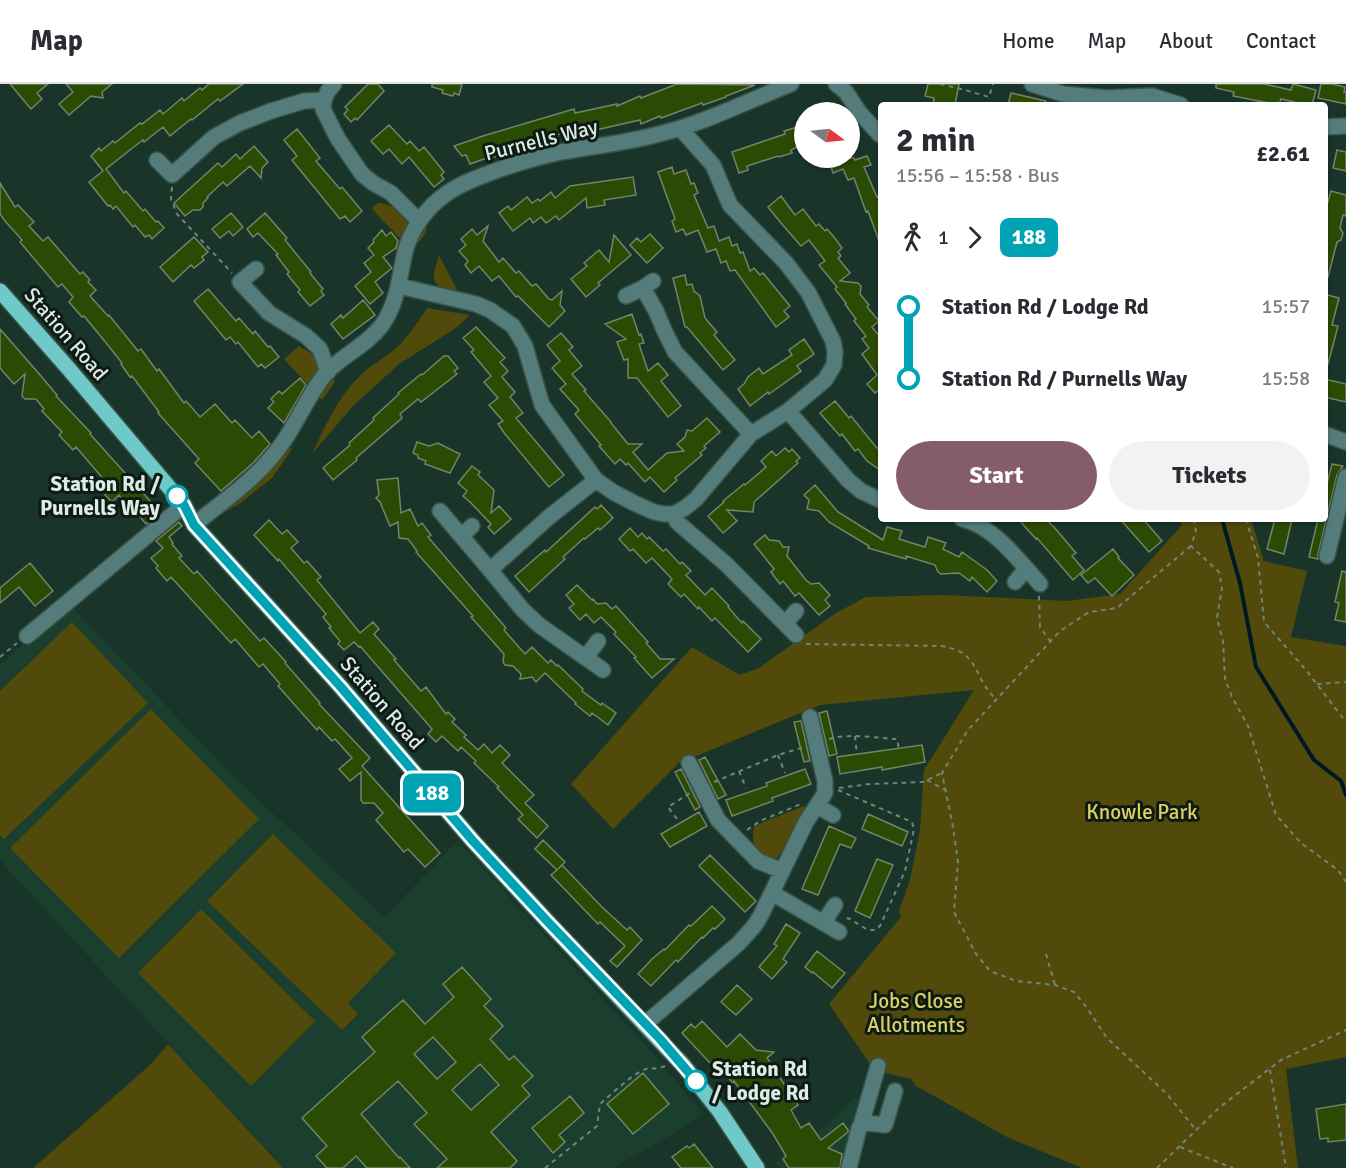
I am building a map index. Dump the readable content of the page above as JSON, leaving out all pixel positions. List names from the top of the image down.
{
  "streets": {
    "main road": ["Station Road"],
    "street": ["Purnells Way"]
  },
  "crossings": [
    ["Purnells Way", "Station Road"]
  ],
  "parks": ["Knowle Park", "Jobs Close Allotments"],
  "places": ["Station Rd / Purnells Way", "Station Rd / Lodge Rd"],
  "lines": ["bus line 188"],
  "north": "right",
  "page": {
    "header": "Map",
    "nav": [
      "Home",
      "Map",
      "About",
      "Contact"
    ],
    "on_map": "188",
    "heading": ["2 min", "15:56 – 15:58 · Bus", "£2.61"],
    "legs": ["1", "188"],
    "list": [
      {
        "name": "Station Rd / Lodge Rd",
        "value": "15:57"
      },
      {
        "name": "Station Rd / Purnells Way",
        "value": "15:58"
      }
    ],
    "buttons": ["Start", "Tickets"]
  }
}
